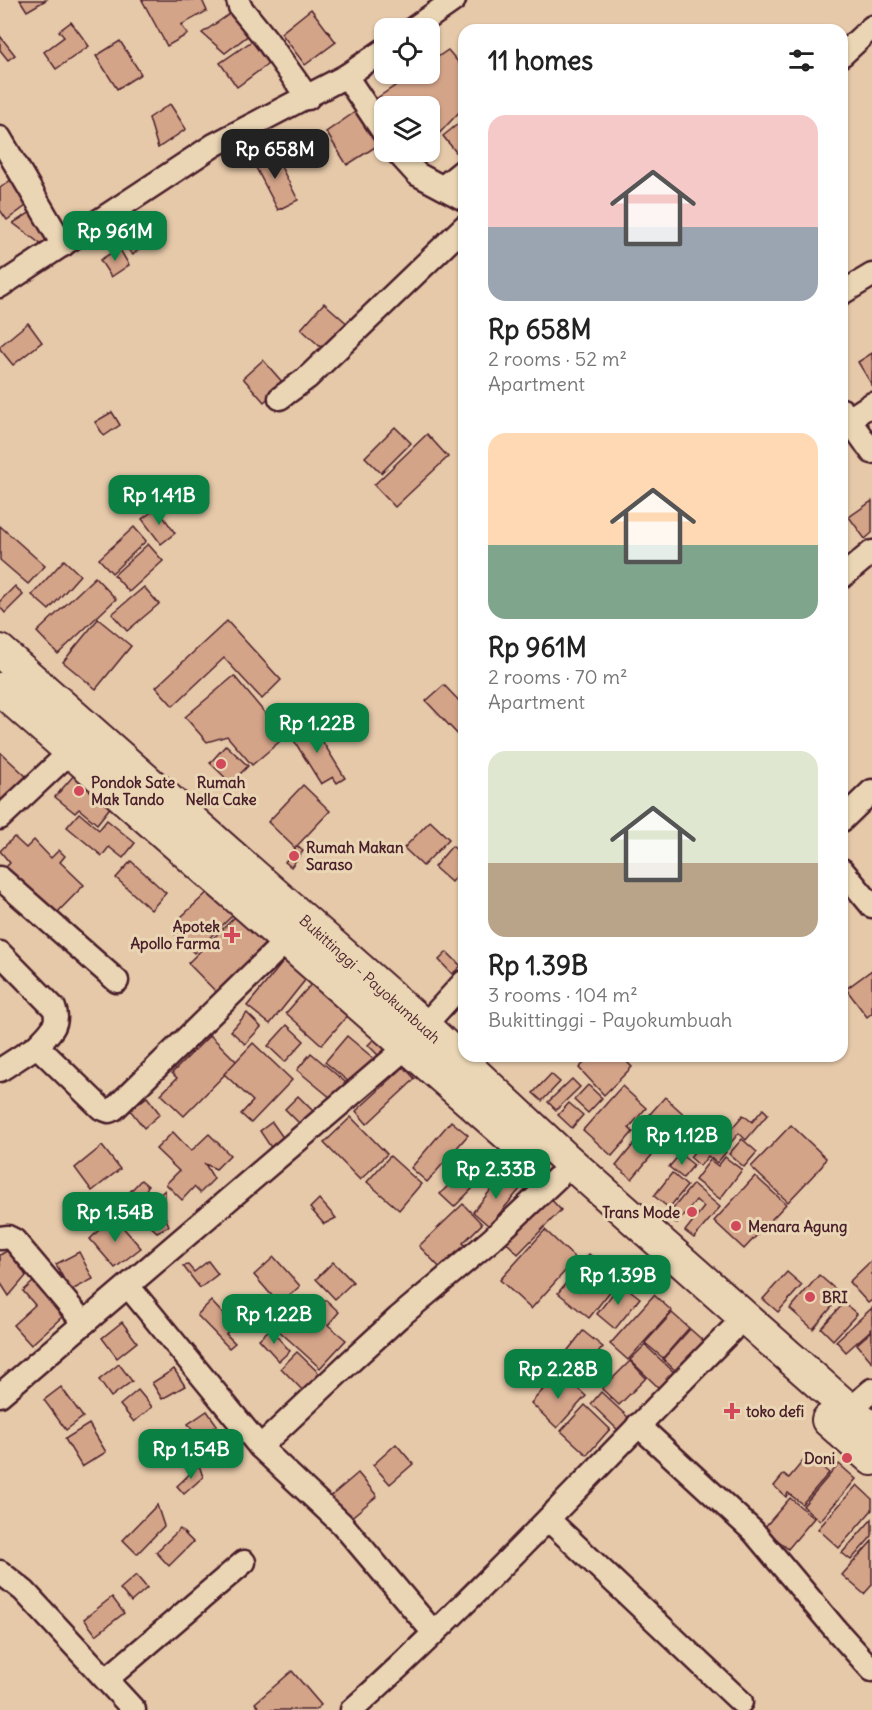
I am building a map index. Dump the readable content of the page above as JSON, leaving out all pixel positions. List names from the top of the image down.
{
  "streets": {
    "highway": ["Bukittinggi - Payokumbuah"]
  },
  "places": {
    "other": [
      "Rumah Nella Cake",
      "Pondok Sate Mak Tando",
      "Rumah Makan Saraso",
      "Trans Mode",
      "Menara Agung",
      "BRI",
      "Doni"
    ],
    "health": ["Apotek Apollo Farma", "toko defi"]
  },
  "page": {
    "heading": "11 homes",
    "list": [
      {
        "name": "Rp 658M",
        "note": "2 rooms · 52 m² · Apartment"
      },
      {
        "name": "Rp 961M",
        "note": "2 rooms · 70 m² · Apartment"
      },
      {
        "name": "Rp 1.39B",
        "note": "3 rooms · 104 m² · Bukittinggi - Payokumbuah"
      }
    ],
    "price": [
      "Rp 658M",
      "Rp 961M",
      "Rp 1.41B",
      "Rp 1.22B",
      "Rp 1.12B",
      "Rp 2.33B",
      "Rp 1.54B",
      "Rp 1.39B",
      "Rp 1.22B",
      "Rp 2.28B",
      "Rp 1.54B"
    ]
  }
}
